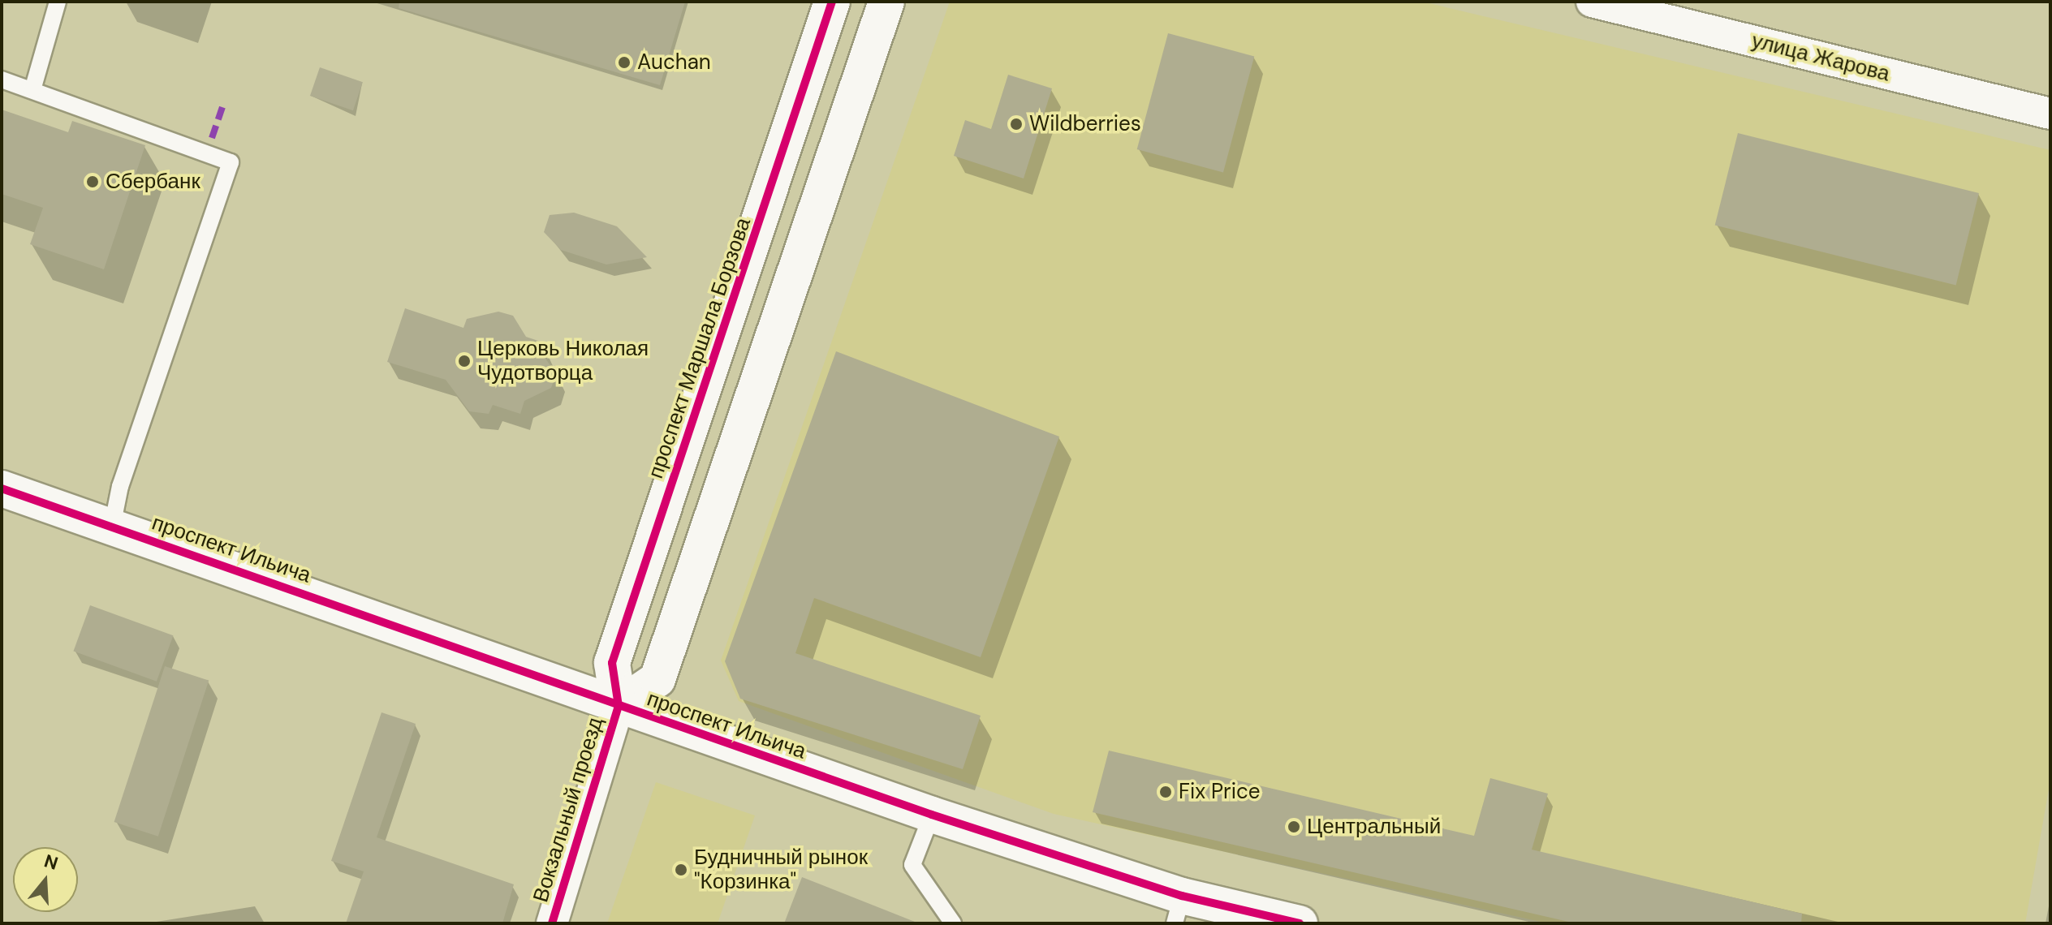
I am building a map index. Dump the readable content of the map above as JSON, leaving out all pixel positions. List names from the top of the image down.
{
  "streets": {
    "street": [
      "улица Жарова",
      "проспект Маршала Борзова",
      "проспект Ильича",
      "Вокзальный проезд"
    ]
  },
  "crossings": [
    ["проспект Маршала Борзова", "проспект Ильича"],
    ["проспект Маршала Борзова", "Вокзальный проезд"],
    ["проспект Ильича", "Вокзальный проезд"]
  ],
  "places": [
    "Auchan",
    "Wildberries",
    "Сбербанк",
    "Церковь Николая Чудотворца",
    "Fix Price",
    "Центральный",
    "Будничный рынок \"Корзинка\""
  ],
  "north": "top"
}
